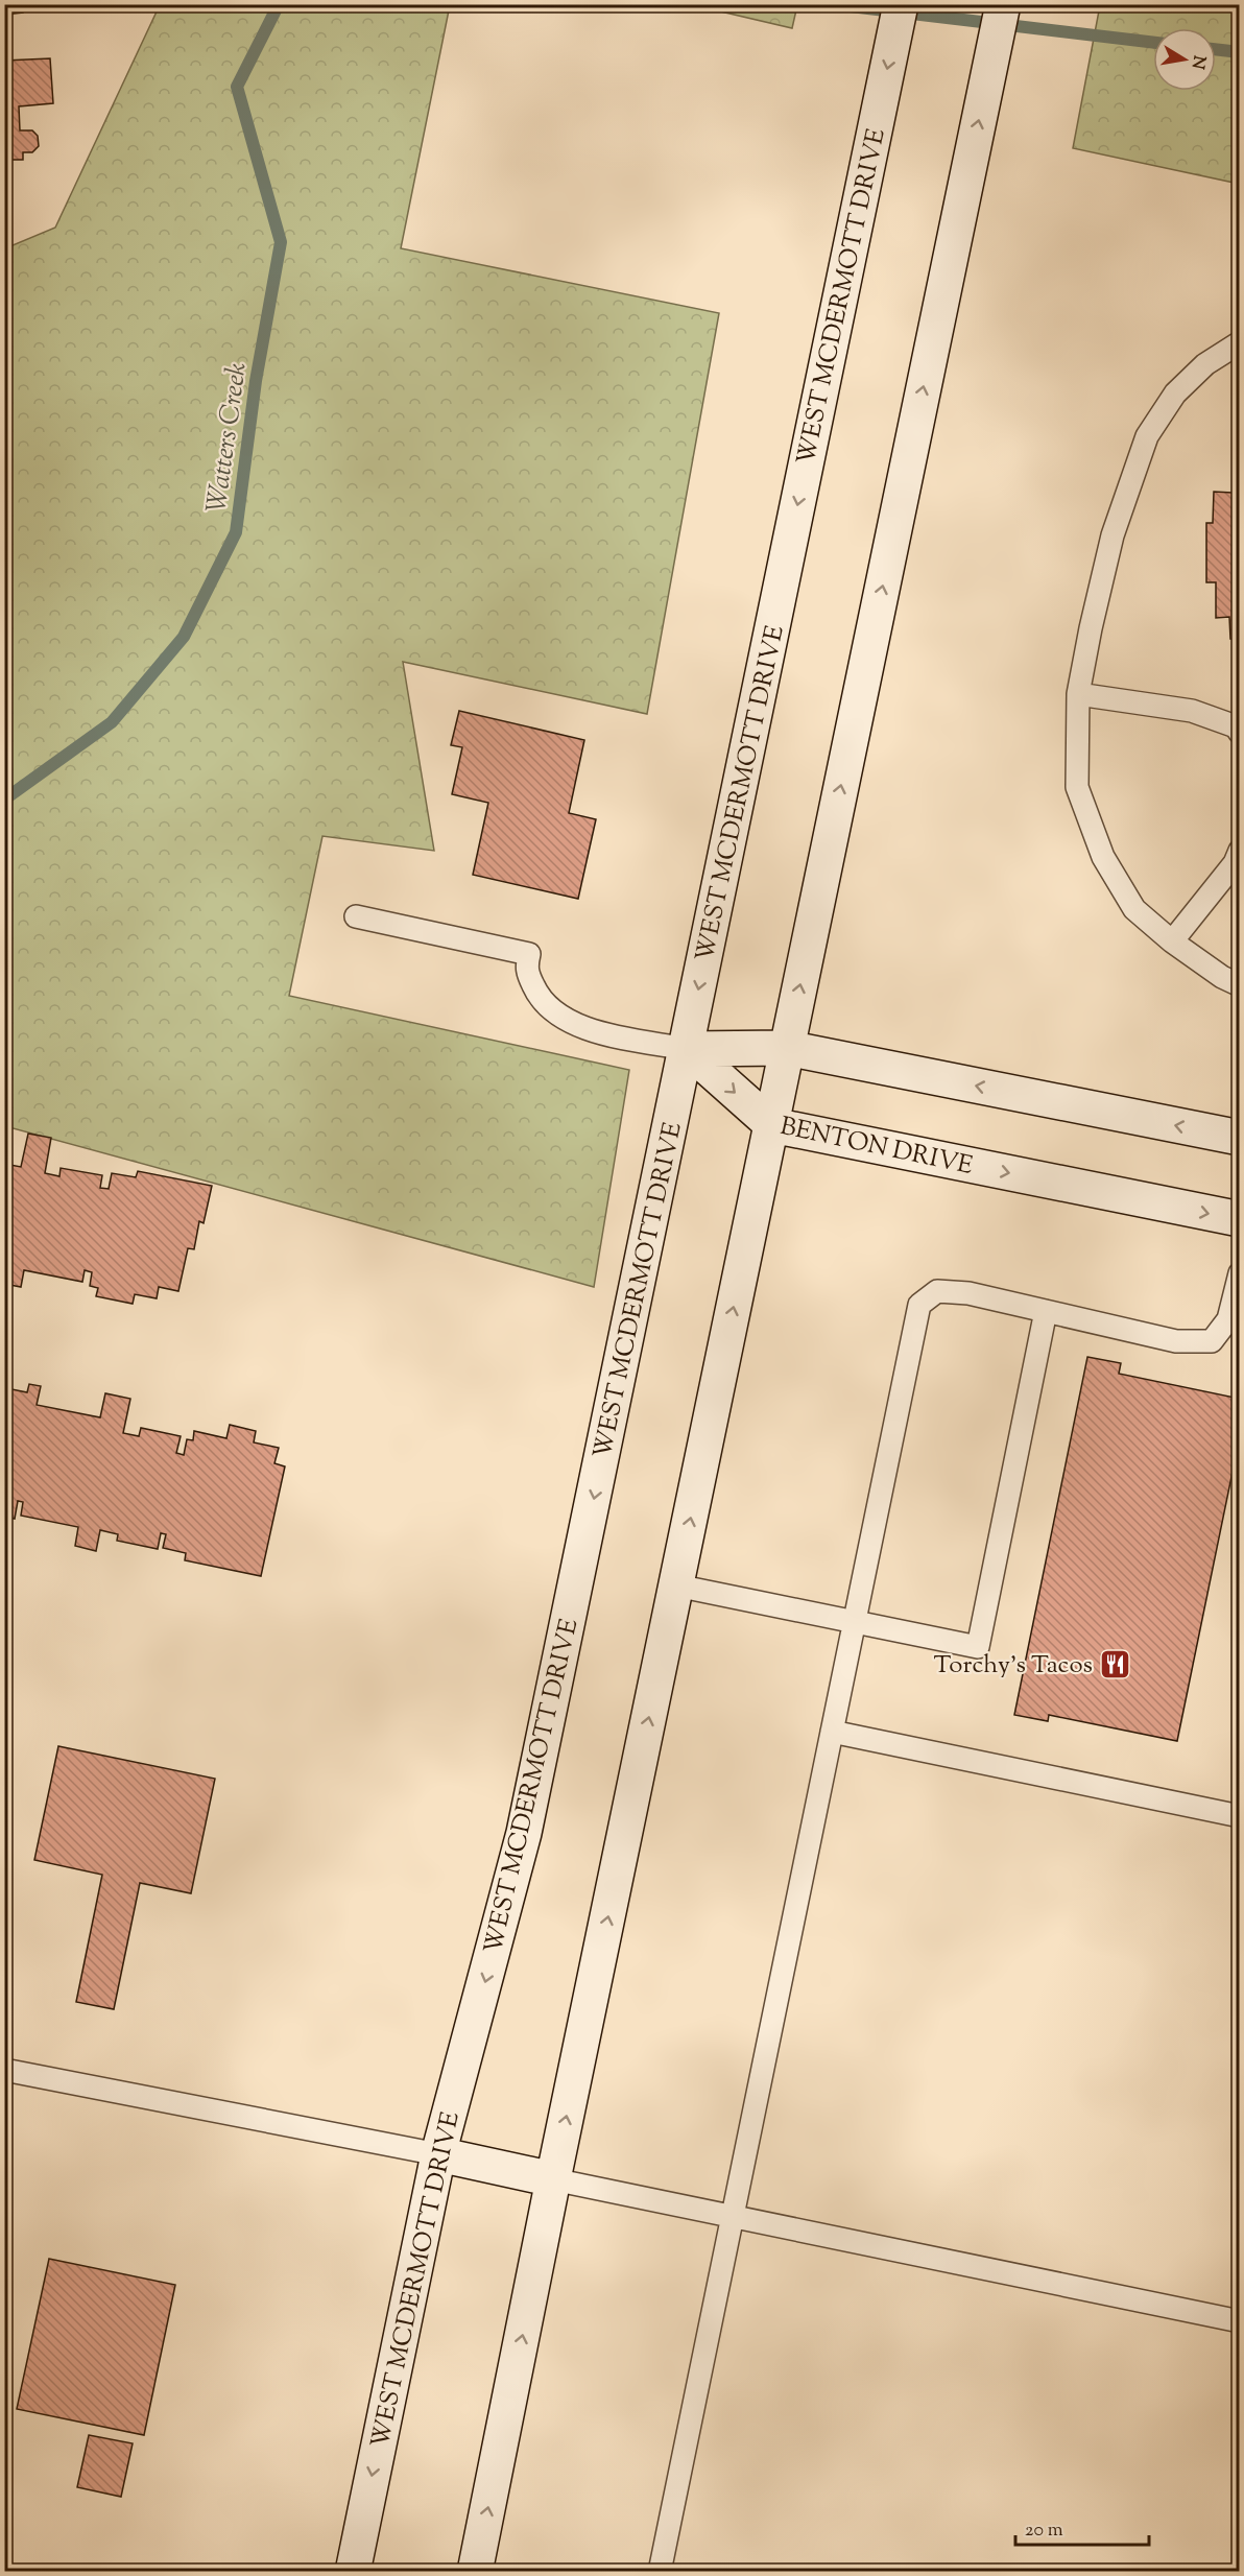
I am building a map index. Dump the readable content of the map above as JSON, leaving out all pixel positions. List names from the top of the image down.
{
  "streets": {
    "main road": ["WEST MCDERMOTT DRIVE", "BENTON DRIVE"]
  },
  "crossings": [
    ["WEST MCDERMOTT DRIVE", "BENTON DRIVE"]
  ],
  "water": ["Watters Creek"],
  "places": {
    "restaurant": ["Torchy's Tacos"]
  },
  "scale_bar": "20 m",
  "north": "right"
}
